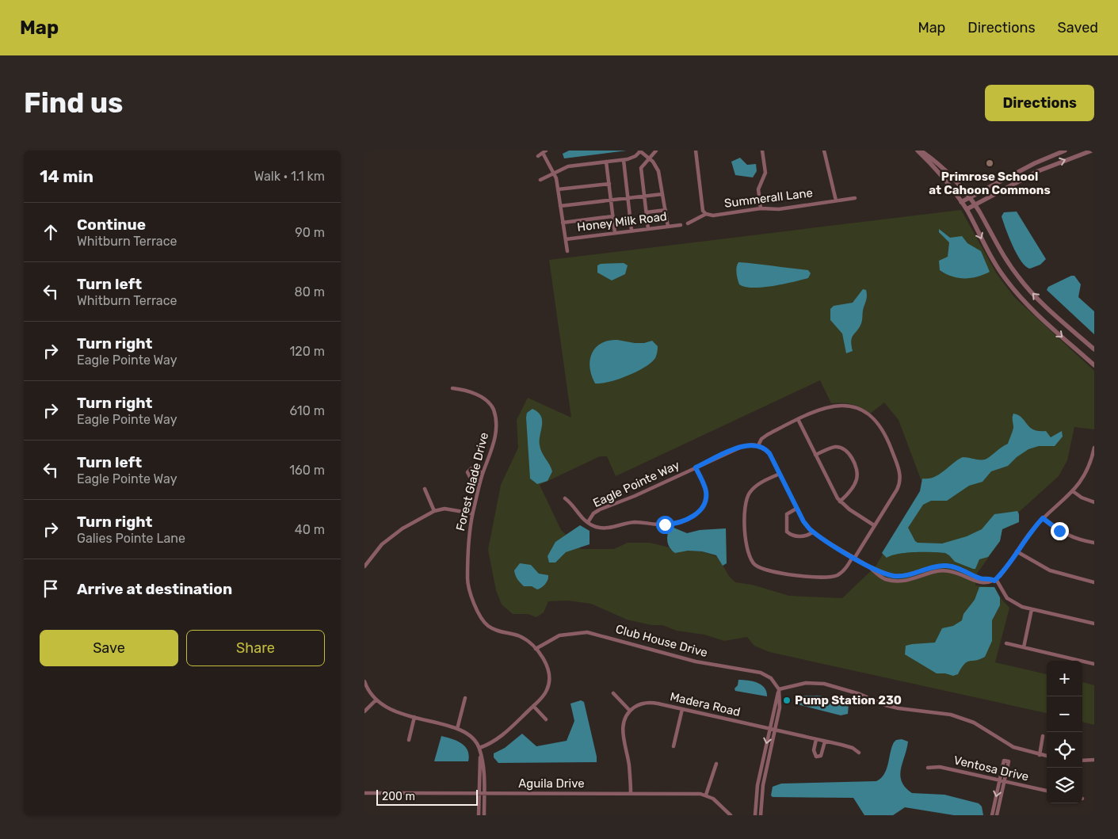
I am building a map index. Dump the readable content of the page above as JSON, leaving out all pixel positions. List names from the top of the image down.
{
  "streets": {
    "street": [
      "Summerall Lane",
      "Honey Milk Road",
      "Forest Glade Drive",
      "Eagle Pointe Way",
      "Club House Drive",
      "Madera Road",
      "Ventosa Drive",
      "Aguila Drive"
    ]
  },
  "crossings": [
    ["Forest Glade Drive", "Club House Drive"]
  ],
  "places": ["Primrose School at Cahoon Commons", "Pump Station 230"],
  "scale_bar": "200 m",
  "page": {
    "header": "Map",
    "nav": ["Map", "Directions", "Saved"],
    "buttons": [
      "Directions",
      ["Save", "Share"]
    ],
    "title": "Find us",
    "heading": ["14 min", "Walk · 1.1 km"],
    "list": [
      ["Continue", "Whitburn Terrace", "90 m"],
      ["Turn left", "Whitburn Terrace", "80 m"],
      ["Turn right", "Eagle Pointe Way", "120 m"],
      ["Turn right", "Eagle Pointe Way", "610 m"],
      ["Turn left", "Eagle Pointe Way", "160 m"],
      ["Turn right", "Galies Pointe Lane", "40 m"],
      "Arrive at destination"
    ],
    "map_buttons": ["+", "−"],
    "scale": "200 m"
  }
}
